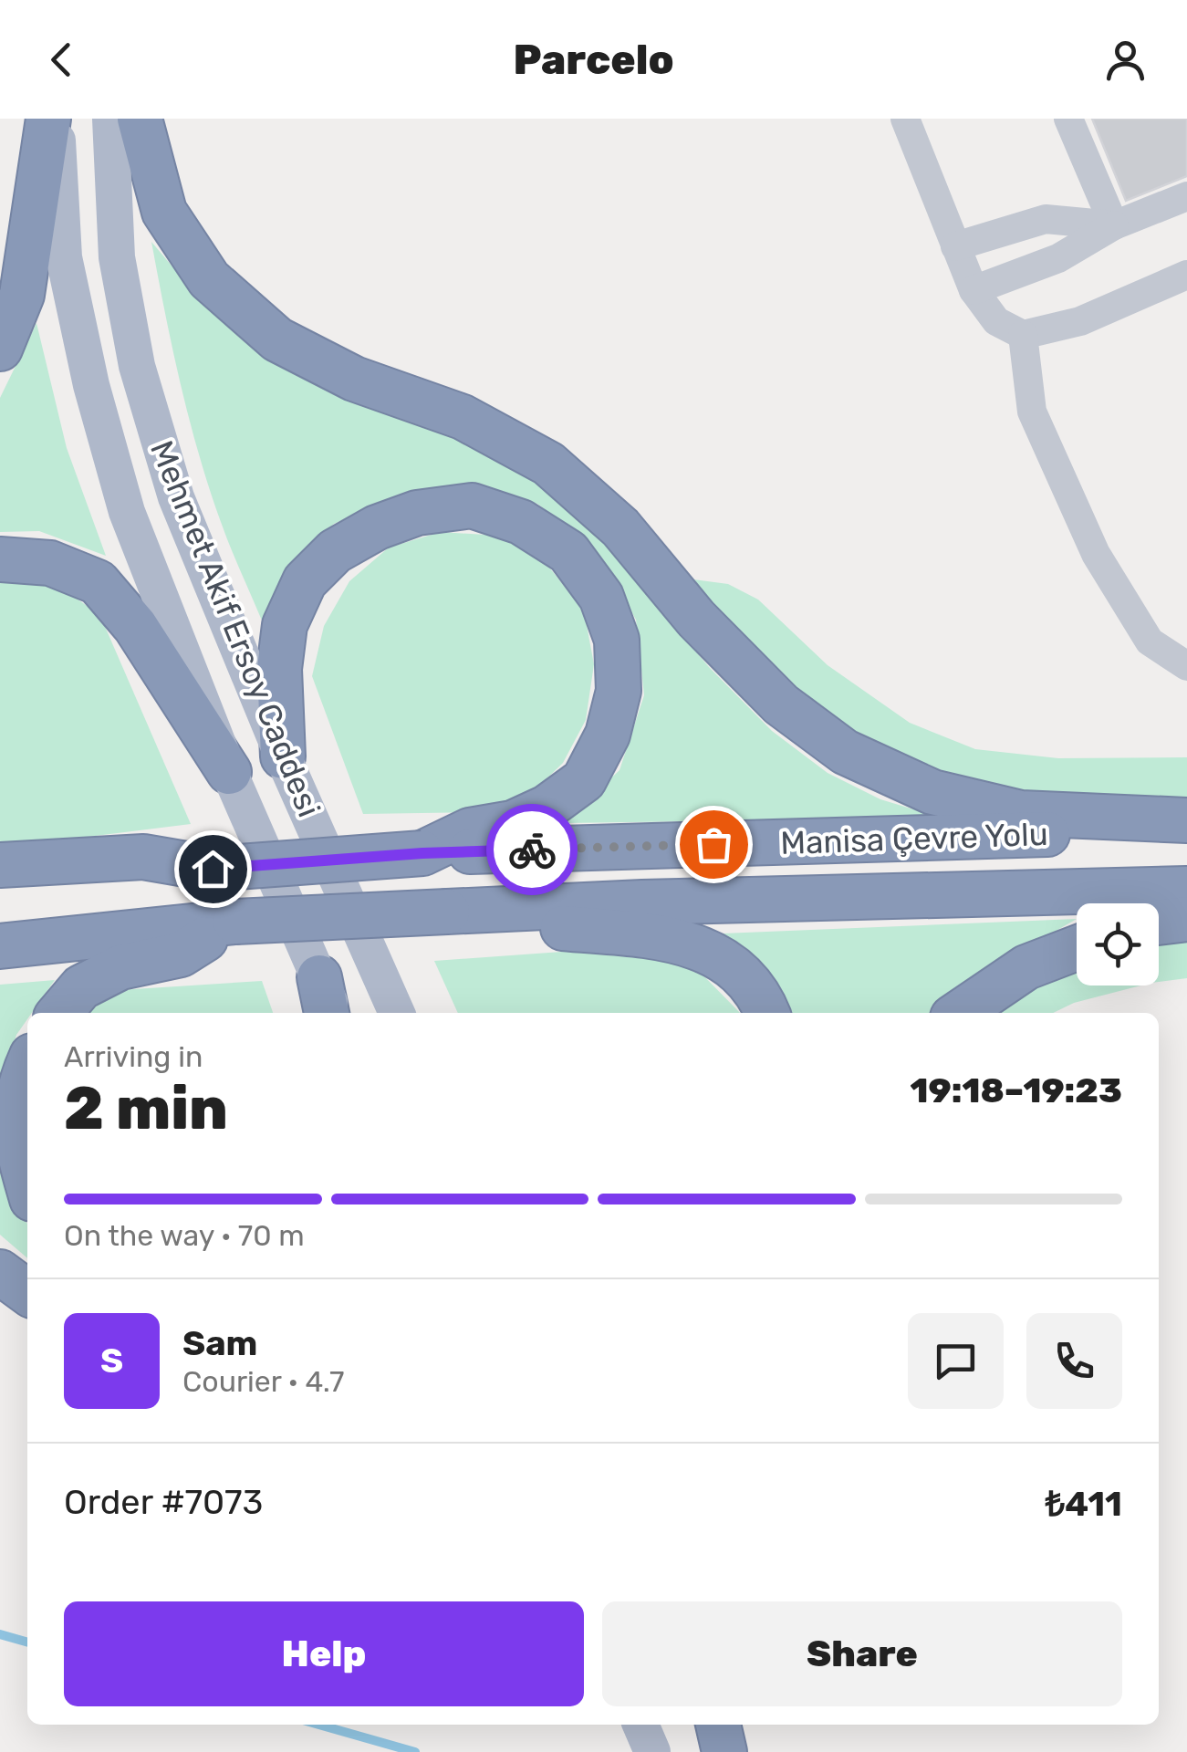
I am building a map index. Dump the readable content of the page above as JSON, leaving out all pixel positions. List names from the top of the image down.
{
  "streets": {
    "highway": ["Manisa Çevre Yolu"],
    "main road": ["Mehmet Akif Ersoy Caddesi"]
  },
  "page": {
    "header": "Parcelo",
    "heading": ["2 min", "Arriving in", "19:18–19:23"],
    "panel": [
      "Sam",
      "Courier · 4.7",
      "Order #7073",
      "₺411"
    ],
    "bar": "On the way · 70 m",
    "round": "S",
    "buttons": ["Help", "Share"]
  }
}
